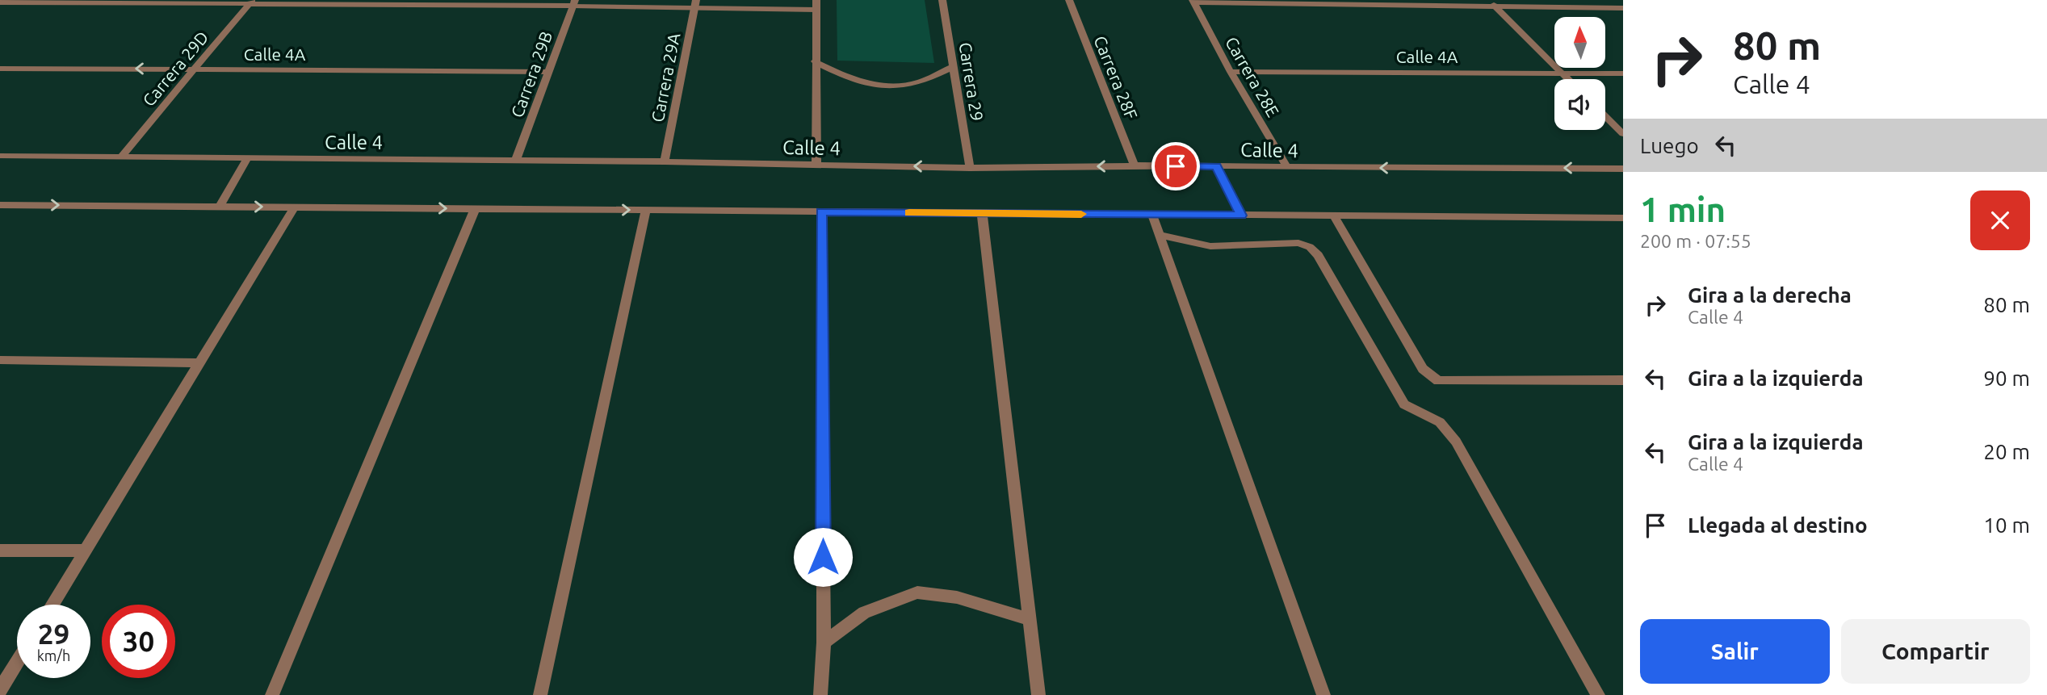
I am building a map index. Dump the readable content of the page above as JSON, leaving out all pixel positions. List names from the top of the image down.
{
  "streets": {
    "street": [
      "Calle 4A",
      "Carrera 29D",
      "Carrera 29B",
      "Carrera 28E",
      "Carrera 29A",
      "Carrera 28F",
      "Carrera 29",
      "Calle 4"
    ]
  },
  "crossings": [
    ["Calle 4A", "Carrera 29D"],
    ["Calle 4A", "Carrera 29B"],
    ["Calle 4A", "Carrera 28E"],
    ["Carrera 29D", "Calle 4"],
    ["Carrera 29B", "Calle 4"],
    ["Carrera 28E", "Calle 4"],
    ["Carrera 29A", "Calle 4"],
    ["Carrera 28F", "Calle 4"],
    ["Carrera 29", "Calle 4"]
  ],
  "north": "top",
  "page": {
    "turn": ["80 m", "Calle 4"],
    "then": "Luego",
    "heading": ["1 min", "200 m · 07:55"],
    "list": [
      {
        "name": "Gira a la derecha",
        "note": "Calle 4",
        "value": "80 m"
      },
      {
        "name": "Gira a la izquierda",
        "value": "90 m"
      },
      {
        "name": "Gira a la izquierda",
        "note": "Calle 4",
        "value": "20 m"
      },
      {
        "name": "Llegada al destino",
        "value": "10 m"
      }
    ],
    "speed": "29 km/h",
    "limit": "30",
    "buttons": ["Salir", "Compartir"]
  }
}
